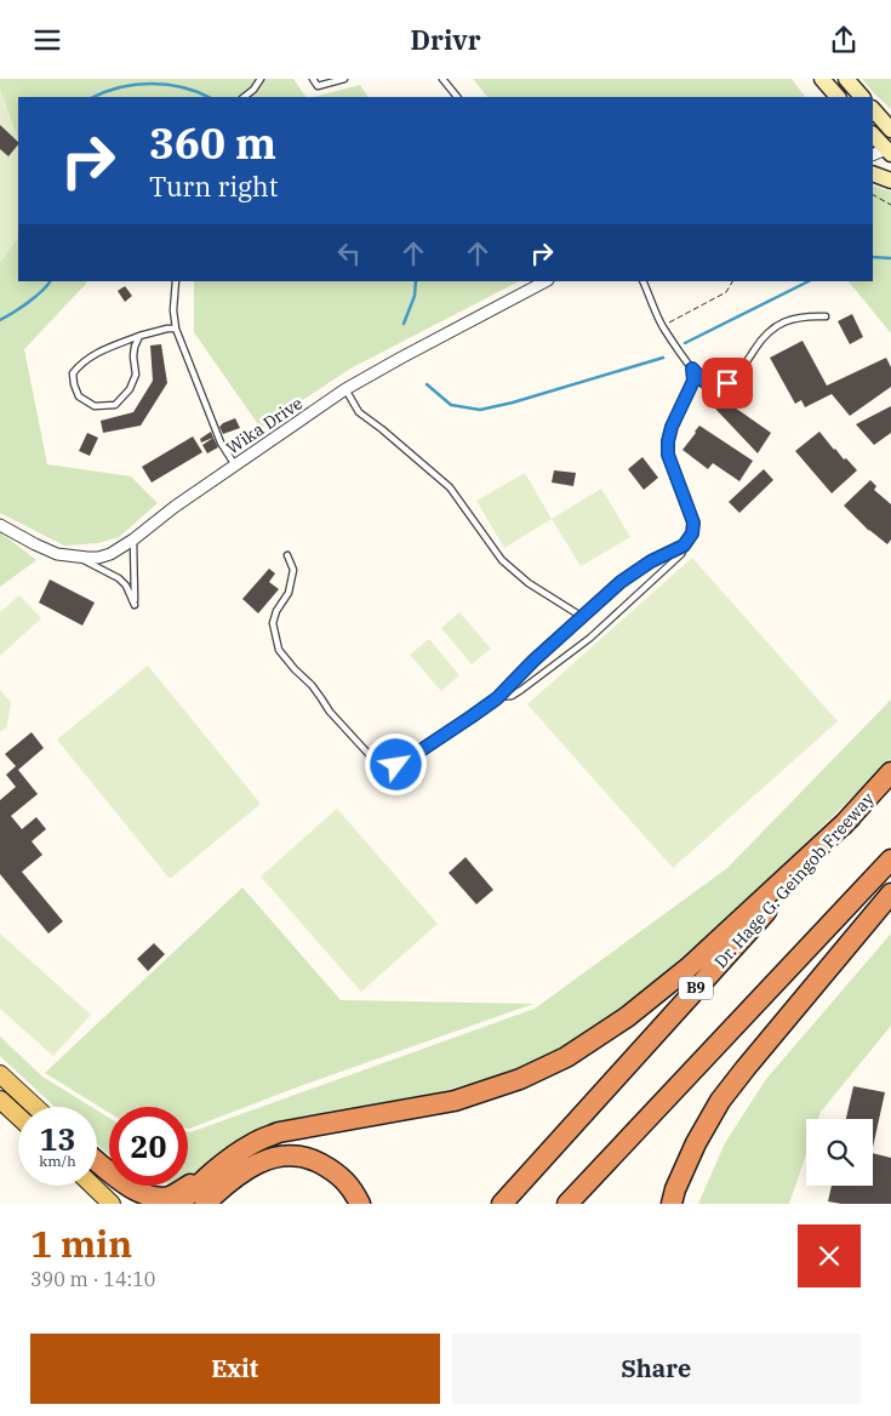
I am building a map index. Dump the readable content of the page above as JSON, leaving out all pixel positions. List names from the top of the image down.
{
  "streets": {
    "highway": ["Dr. Hage G. Geingob Freeway", "B9"],
    "street": ["Wika Drive"]
  },
  "page": {
    "header": "Drivr",
    "turn": ["360 m", "Turn right"],
    "speed": "13 km/h",
    "limit": "20",
    "heading": ["1 min", "390 m · 14:10"],
    "buttons": ["Exit", "Share"]
  }
}
